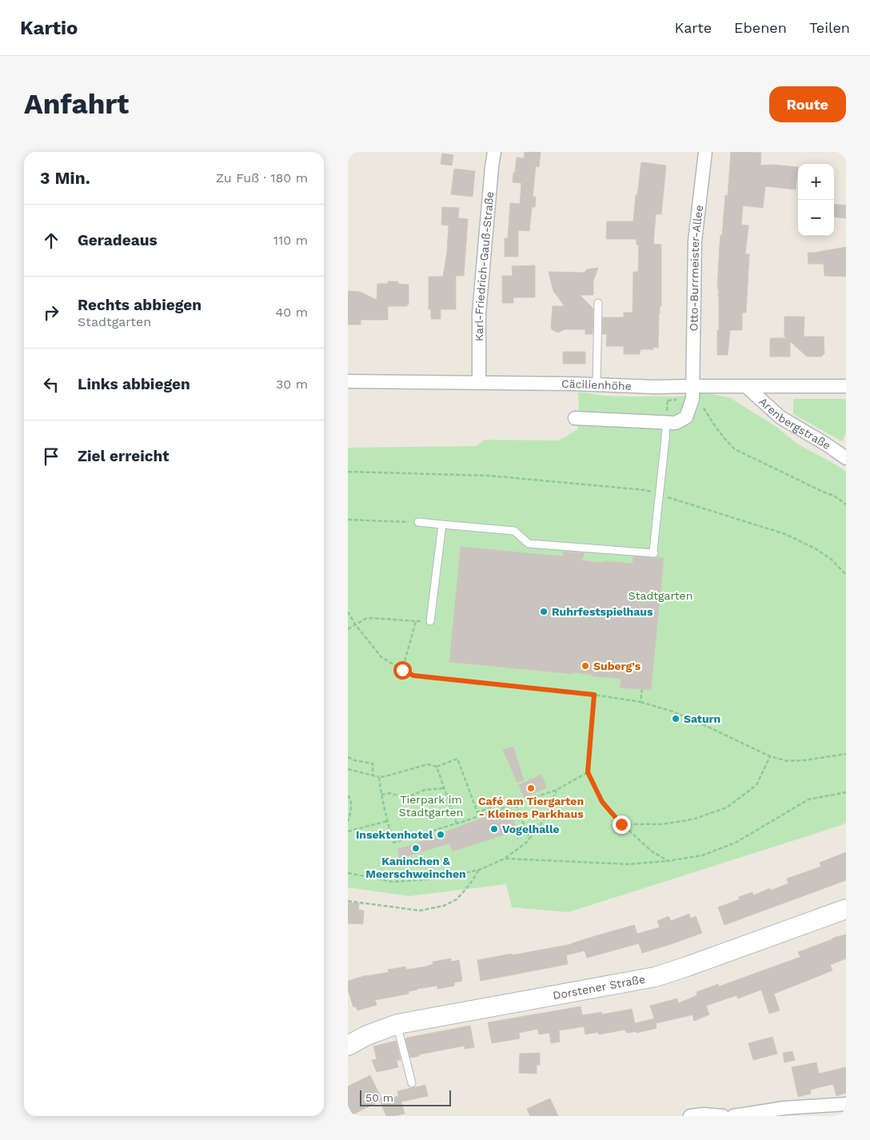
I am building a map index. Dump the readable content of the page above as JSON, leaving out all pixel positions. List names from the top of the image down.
{
  "streets": {
    "main road": ["Dorstener Straße"],
    "street": [
      "Karl-Friedrich-Gauß-Straße",
      "Otto-Burrmeister-Allee",
      "Cäcilienhöhe",
      "Arenbergstraße"
    ]
  },
  "crossings": [
    ["Karl-Friedrich-Gauß-Straße", "Cäcilienhöhe"],
    ["Otto-Burrmeister-Allee", "Cäcilienhöhe"],
    ["Cäcilienhöhe", "Arenbergstraße"]
  ],
  "parks": ["Stadtgarten", "Tierpark im Stadtgarten"],
  "places": [
    "Ruhrfestspielhaus",
    "Suberg's",
    "Saturn",
    "Café am Tiergarten - Kleines Parkhaus",
    "Vogelhalle",
    "Insektenhotel",
    "Kaninchen & Meerschweinchen"
  ],
  "scale_bar": "50 m",
  "page": {
    "header": "Kartio",
    "nav": ["Karte", "Ebenen", "Teilen"],
    "buttons": "Route",
    "title": "Anfahrt",
    "heading": ["3 Min.", "Zu Fuß · 180 m"],
    "map_buttons": ["+", "−"],
    "list": [
      ["Geradeaus", "110 m"],
      ["Rechts abbiegen", "Stadtgarten", "40 m"],
      ["Links abbiegen", "30 m"],
      "Ziel erreicht"
    ],
    "scale": "50 m"
  }
}
